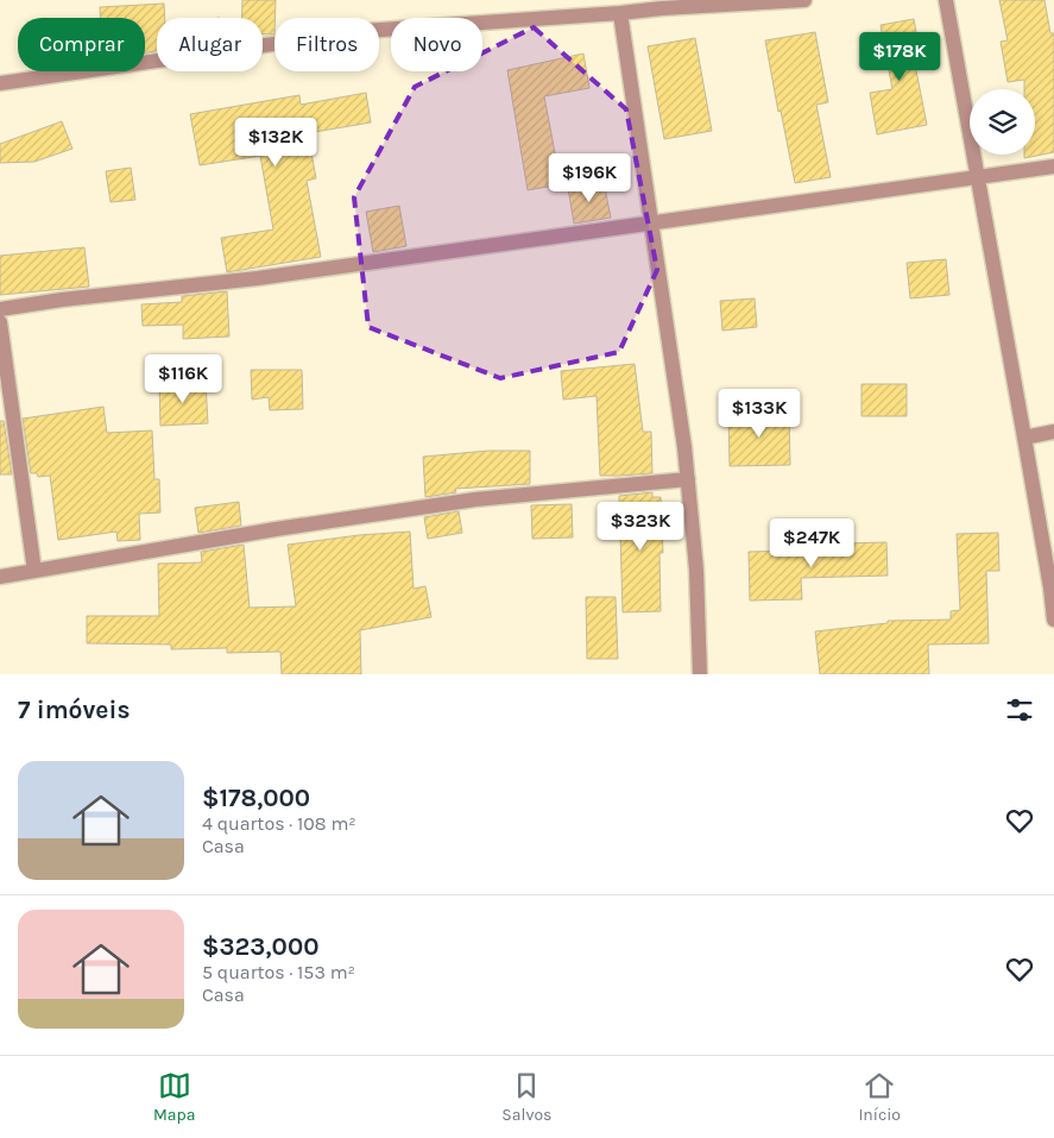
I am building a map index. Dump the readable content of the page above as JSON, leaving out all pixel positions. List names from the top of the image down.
{
  "page": {
    "chip": [
      "Comprar",
      "Alugar",
      "Filtros",
      "Novo"
    ],
    "price": [
      "$178K",
      "$132K",
      "$196K",
      "$116K",
      "$133K",
      "$323K",
      "$247K"
    ],
    "heading": "7 imóveis",
    "list": [
      {
        "name": "$178,000",
        "note": "4 quartos · 108 m² · Casa"
      },
      {
        "name": "$323,000",
        "note": "5 quartos · 153 m² · Casa"
      }
    ],
    "tabs": ["Mapa", "Salvos", "Início"]
  }
}
